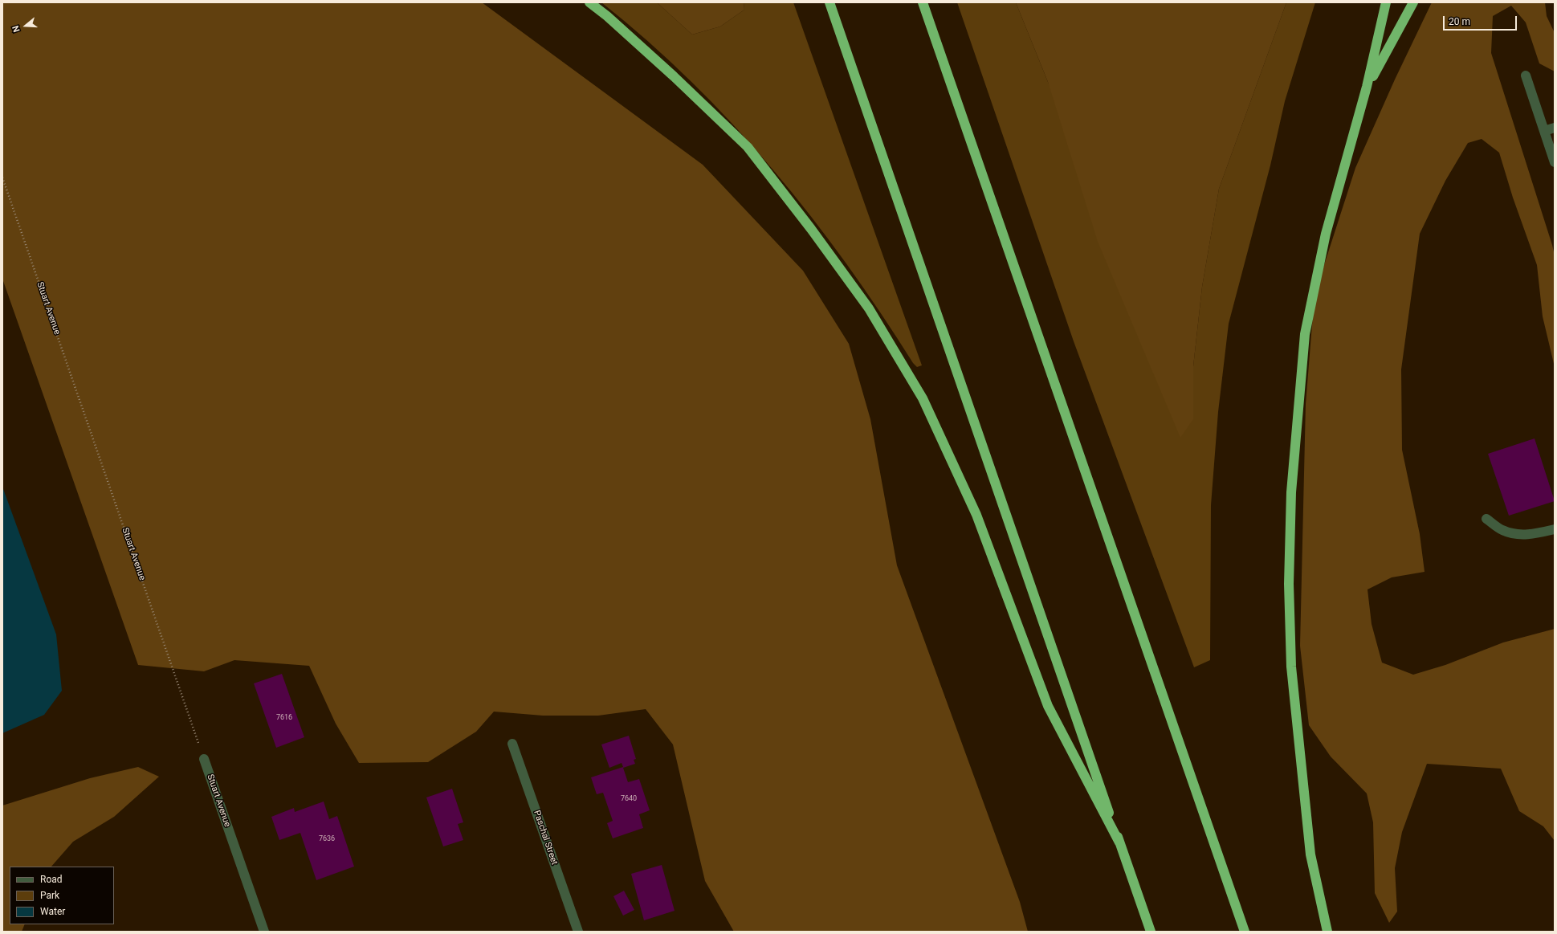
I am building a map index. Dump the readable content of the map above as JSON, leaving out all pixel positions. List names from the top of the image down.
{
  "streets": {
    "street": ["Stuart Avenue", "Paschal Street"]
  },
  "house_numbers": ["7616", "7640", "7636"],
  "legend": ["Road", "Park", "Water"],
  "scale_bar": "20 m",
  "north": "left"
}
